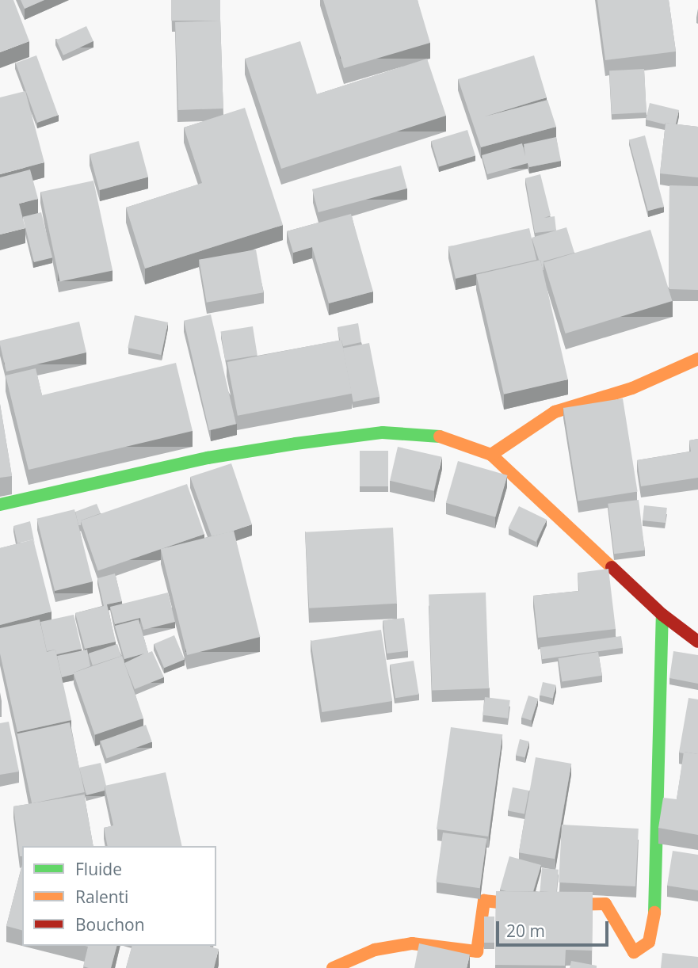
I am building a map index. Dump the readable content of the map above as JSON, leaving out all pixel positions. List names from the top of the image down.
{
  "legend": ["Fluide", "Ralenti", "Bouchon"],
  "scale_bar": "20 m"
}
